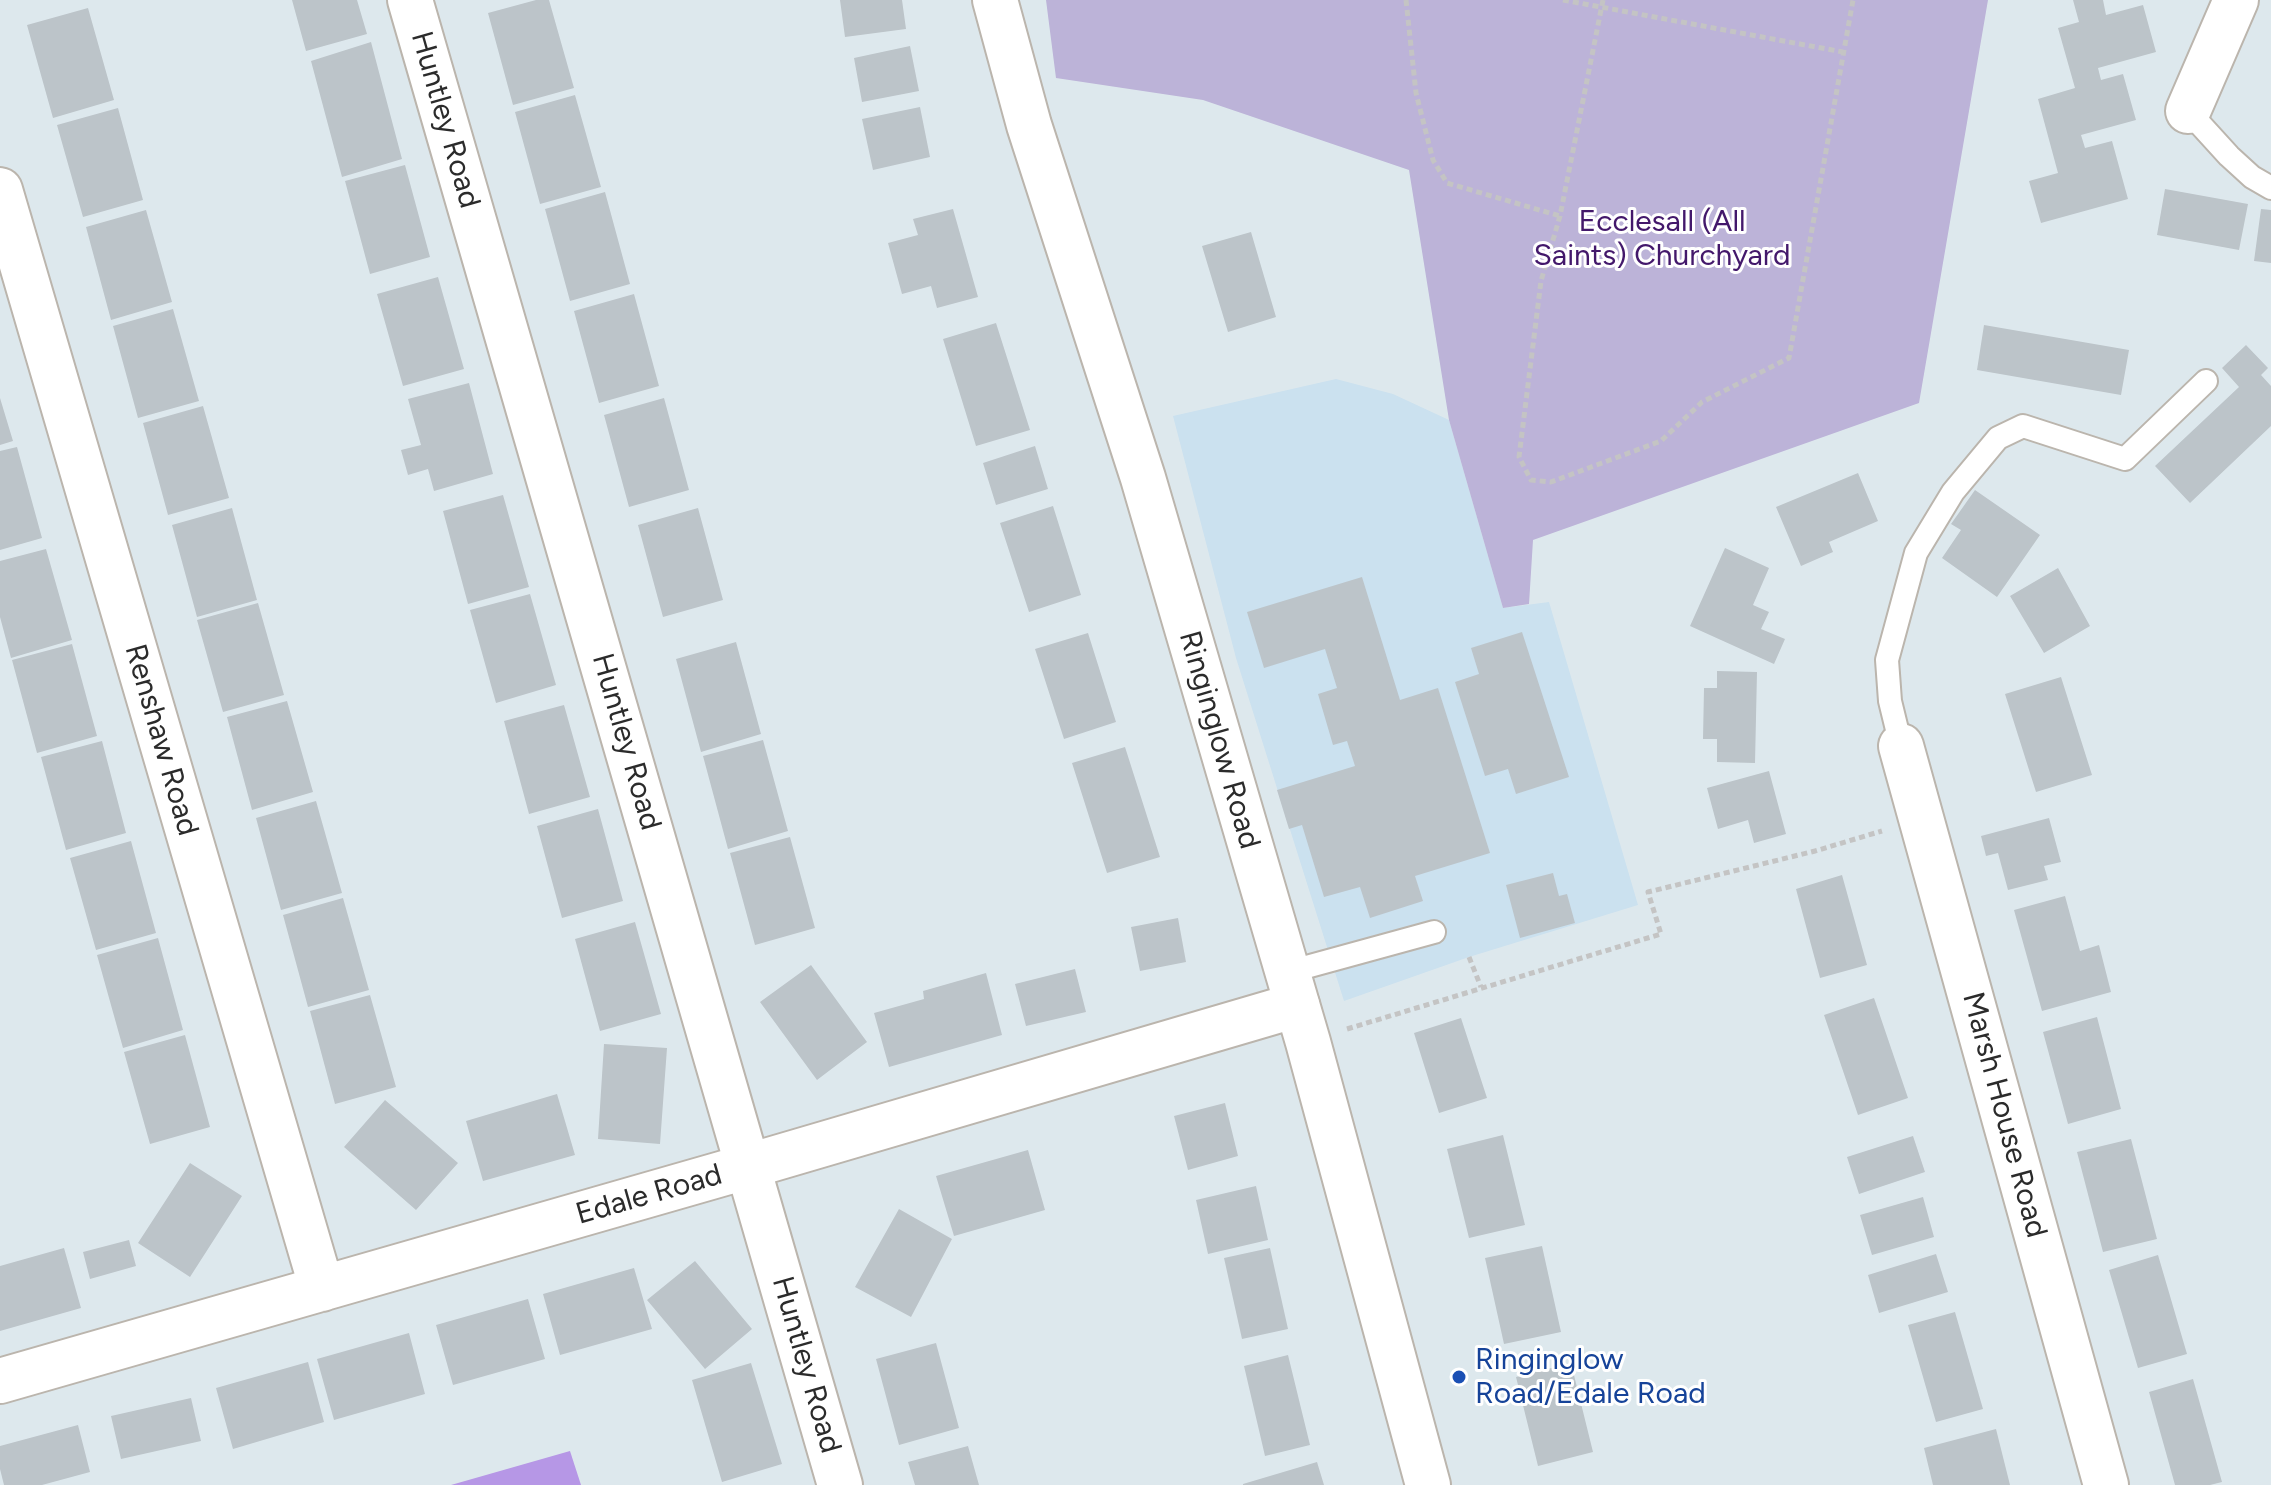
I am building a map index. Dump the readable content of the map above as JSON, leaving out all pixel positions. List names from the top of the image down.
{
  "streets": {
    "street": [
      "Huntley Road",
      "Renshaw Road",
      "Ringinglow Road",
      "Marsh House Road",
      "Edale Road"
    ]
  },
  "crossings": [
    ["Huntley Road", "Edale Road"],
    ["Renshaw Road", "Edale Road"],
    ["Ringinglow Road", "Edale Road"]
  ],
  "parks": ["Ecclesall (All Saints) Churchyard"],
  "places": ["Ringinglow Road/Edale Road"]
}
